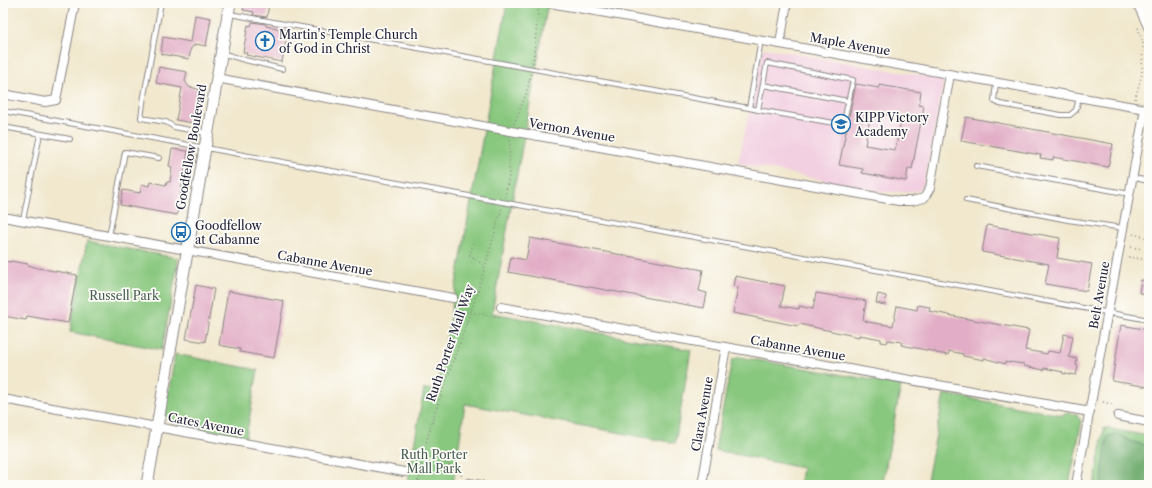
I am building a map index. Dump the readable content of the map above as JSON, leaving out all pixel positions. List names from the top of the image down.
{
  "streets": {
    "main road": ["Goodfellow Boulevard"],
    "street": [
      "Maple Avenue",
      "Vernon Avenue",
      "Cabanne Avenue",
      "Belt Avenue",
      "Clara Avenue",
      "Cates Avenue"
    ],
    "path": ["Ruth Porter Mall Way"]
  },
  "crossings": [
    ["Maple Avenue", "Vernon Avenue"],
    ["Maple Avenue", "Belt Avenue"],
    ["Vernon Avenue", "Goodfellow Boulevard"],
    ["Goodfellow Boulevard", "Cabanne Avenue"],
    ["Goodfellow Boulevard", "Cates Avenue"],
    ["Cabanne Avenue", "Belt Avenue"],
    ["Cabanne Avenue", "Clara Avenue"]
  ],
  "parks": ["Russell Park", "Ruth Porter Mall Park"],
  "places": {
    "church": ["Martin's Temple Church of God in Christ"],
    "school or university": ["KIPP Victory Academy"],
    "bus stop": ["Goodfellow at Cabanne"]
  }
}
